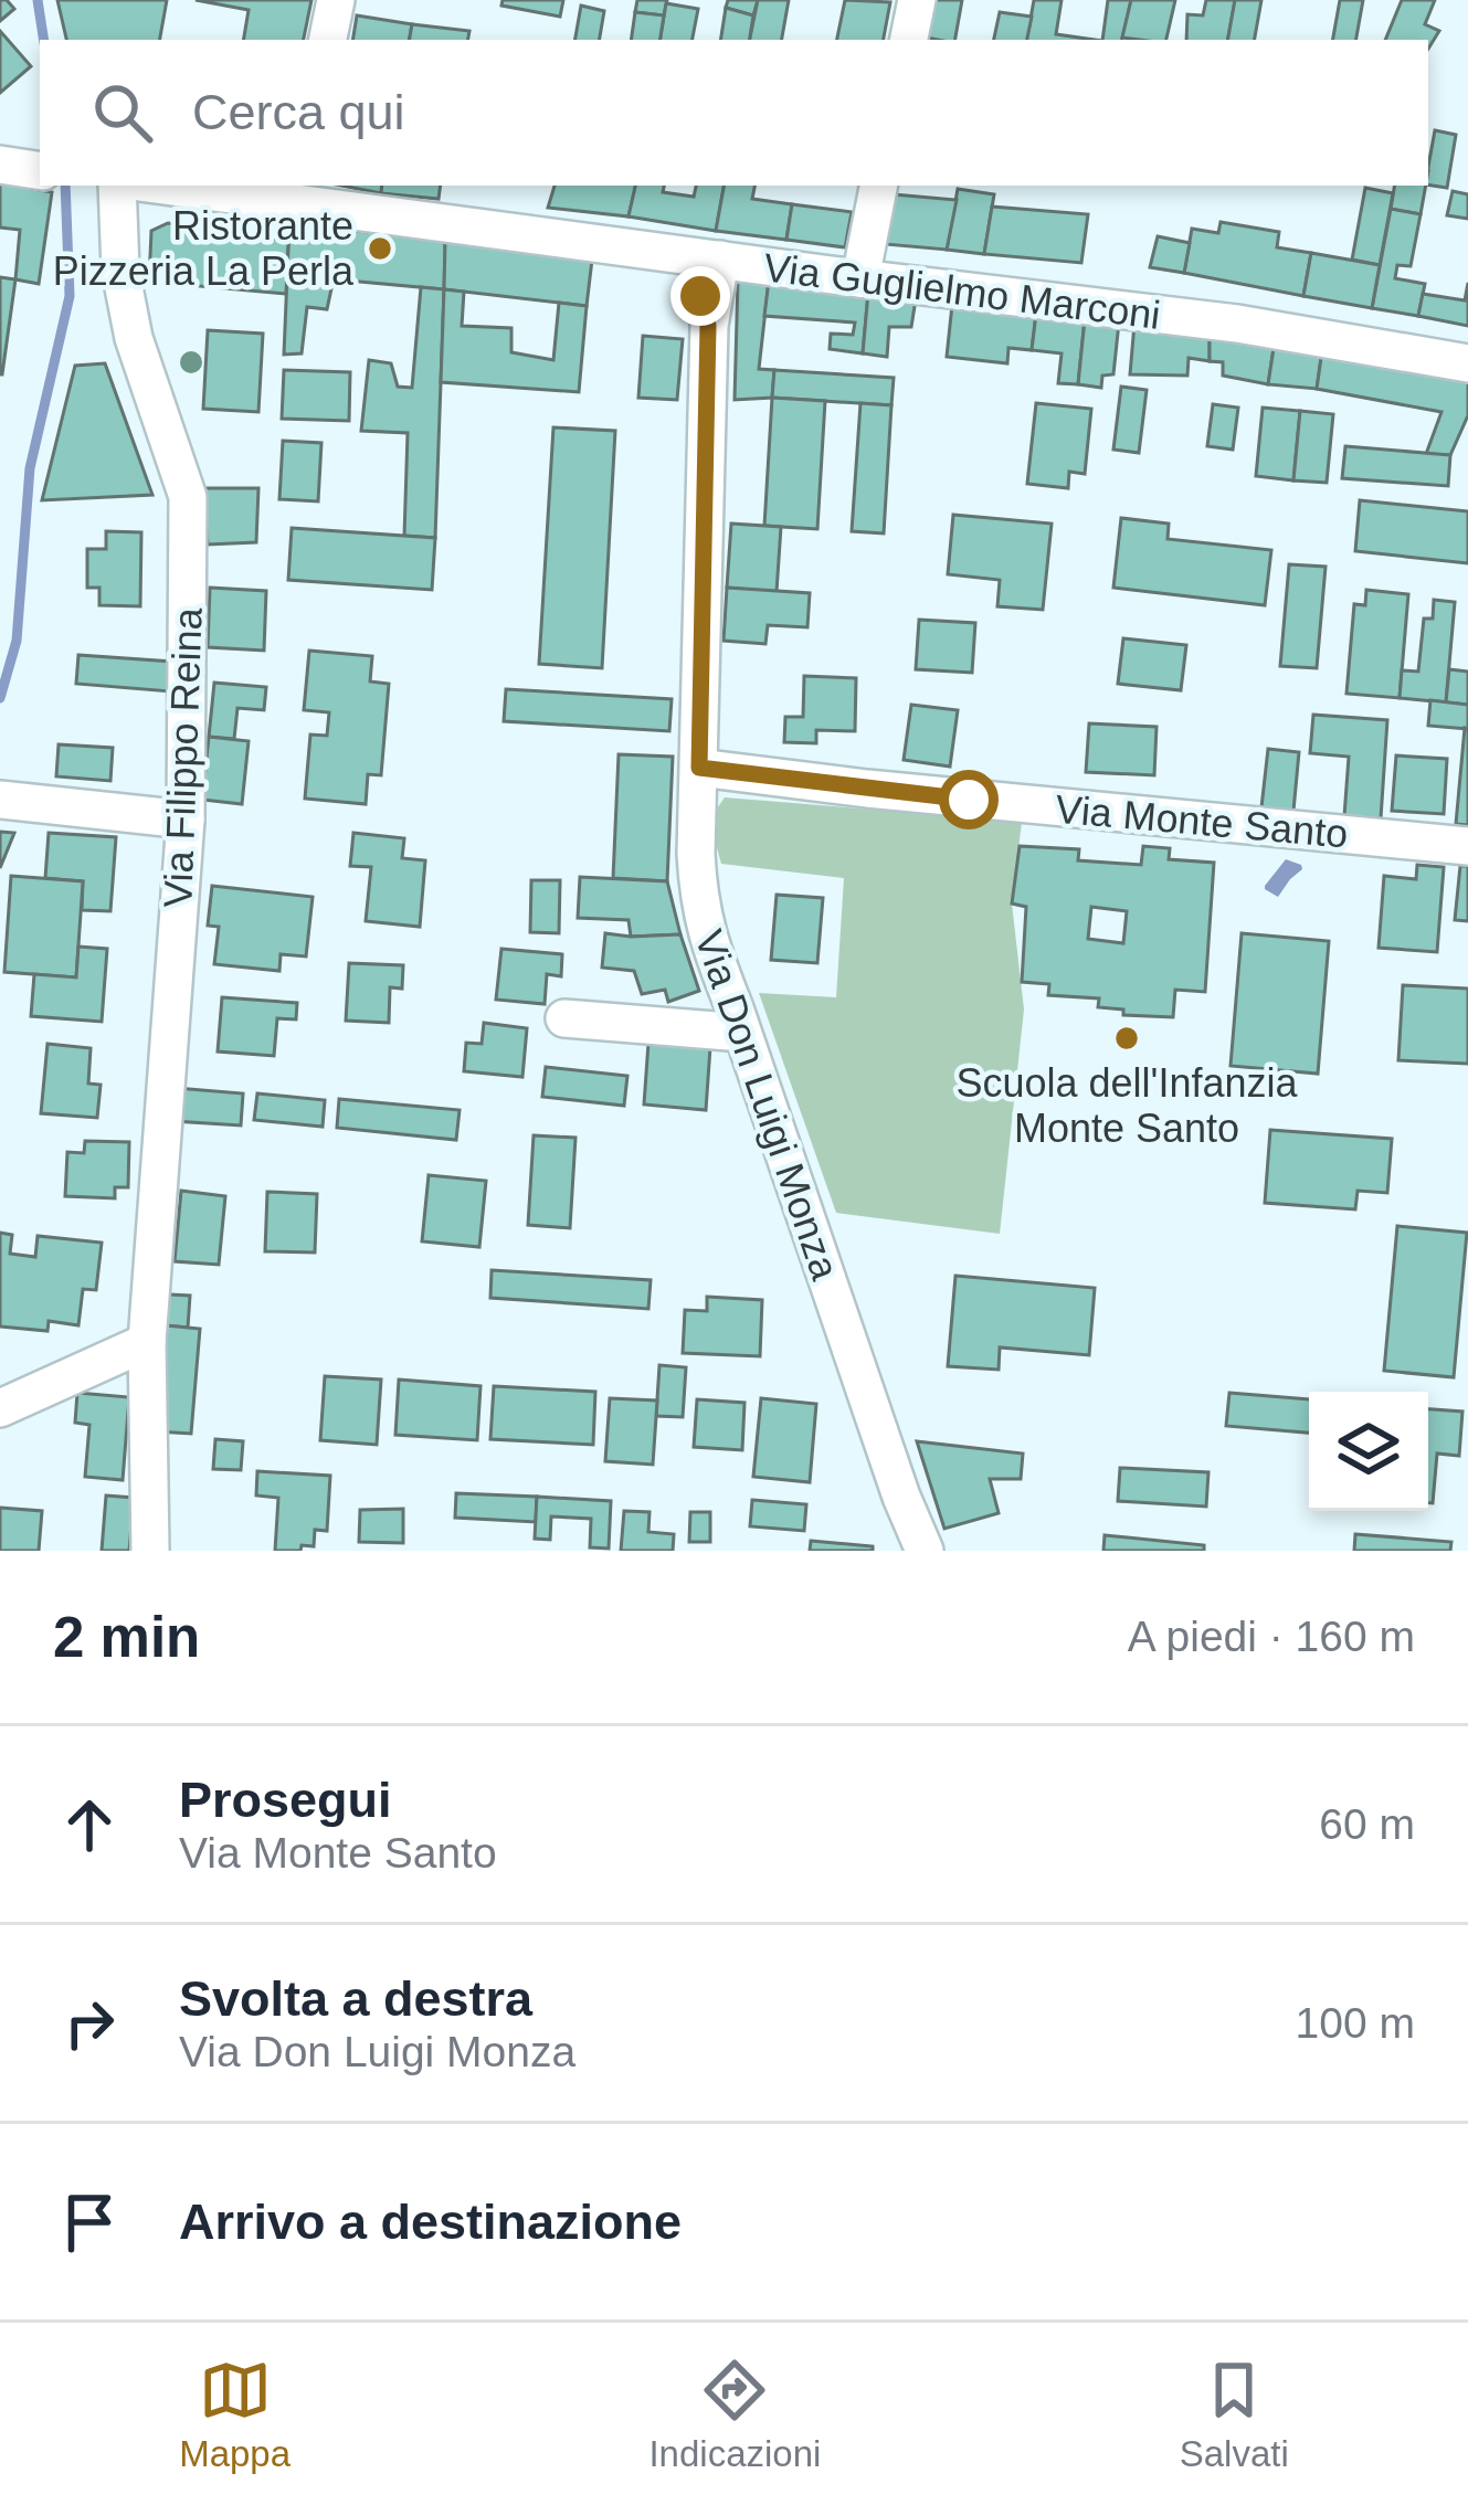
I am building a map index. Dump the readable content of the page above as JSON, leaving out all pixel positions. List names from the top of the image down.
{
  "streets": {
    "street": [
      "Via Guglielmo Marconi",
      "Via Filippo Reina",
      "Via Monte Santo",
      "Via Don Luigi Monza"
    ]
  },
  "crossings": [
    ["Via Guglielmo Marconi", "Via Don Luigi Monza"],
    ["Via Monte Santo", "Via Don Luigi Monza"]
  ],
  "places": ["Ristorante Pizzeria La Perla", "Scuola dell'Infanzia Monte Santo"],
  "page": {
    "search": "Cerca qui",
    "heading": ["2 min", "A piedi · 160 m"],
    "list": [
      ["Prosegui", "Via Monte Santo", "60 m"],
      ["Svolta a destra", "Via Don Luigi Monza", "100 m"],
      "Arrivo a destinazione"
    ],
    "nav": ["Mappa", "Indicazioni", "Salvati"]
  }
}
